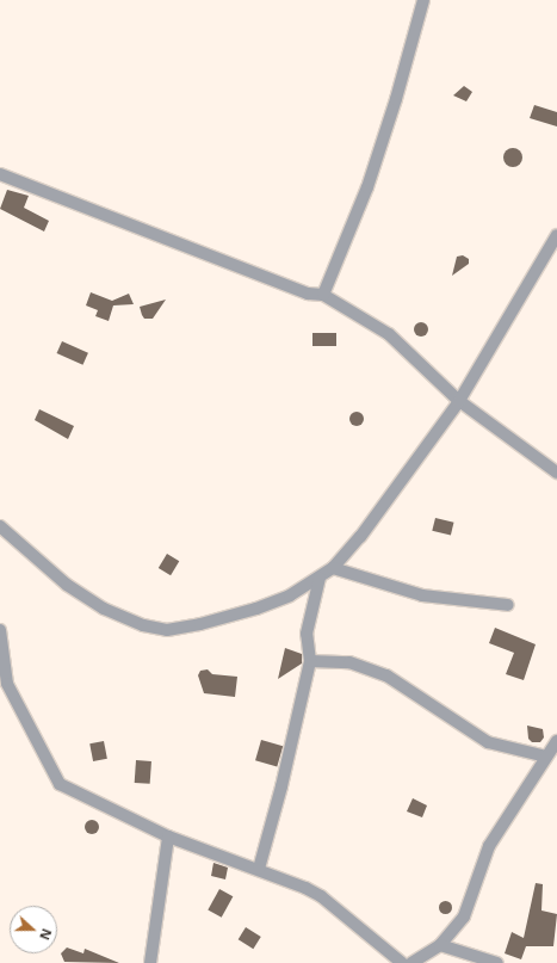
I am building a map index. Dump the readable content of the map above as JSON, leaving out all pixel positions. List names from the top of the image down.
{
  "north": "right"
}
